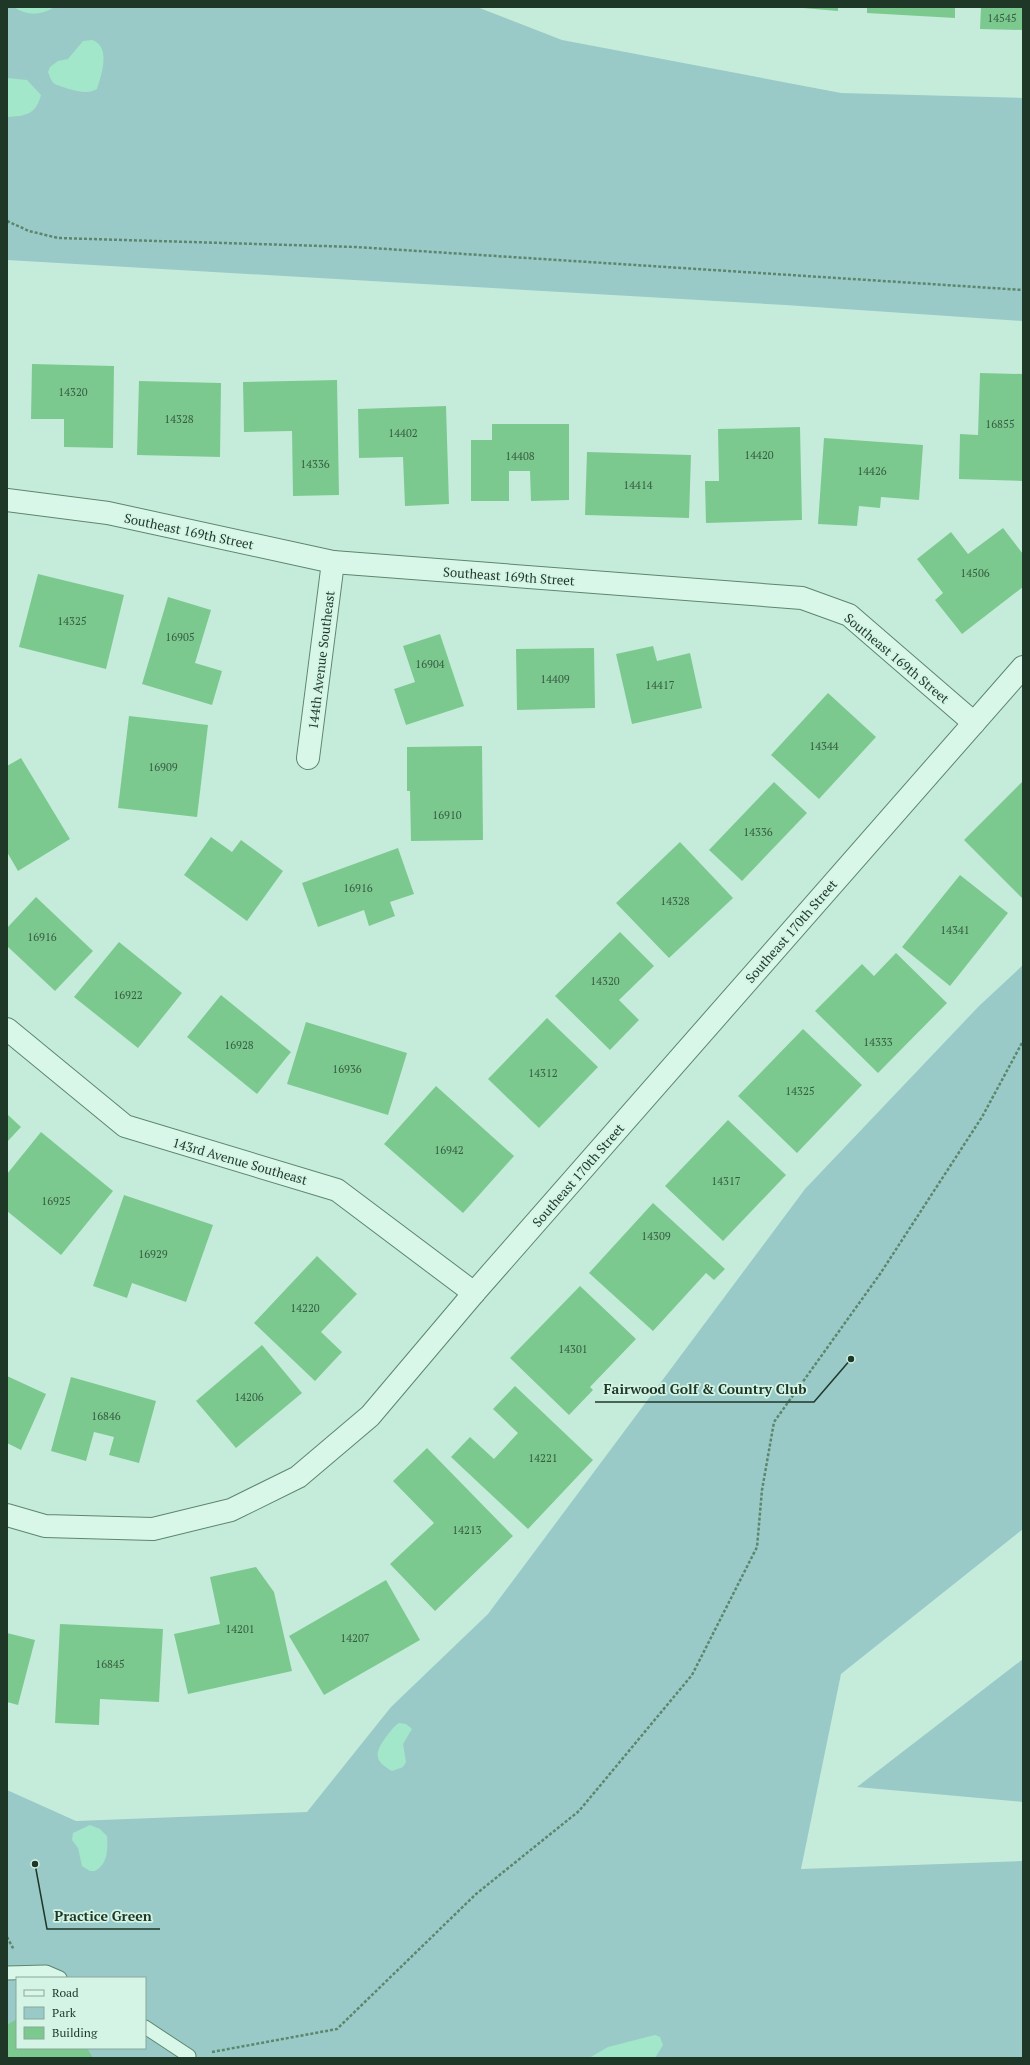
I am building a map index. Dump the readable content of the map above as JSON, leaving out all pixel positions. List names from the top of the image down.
{
  "streets": {
    "street": [
      "Southeast 169th Street",
      "144th Avenue Southeast",
      "Southeast 170th Street",
      "143rd Avenue Southeast"
    ]
  },
  "crossings": [
    ["Southeast 169th Street", "144th Avenue Southeast"],
    ["Southeast 169th Street", "Southeast 170th Street"],
    ["Southeast 170th Street", "143rd Avenue Southeast"]
  ],
  "places": ["Fairwood Golf & Country Club", "Practice Green"],
  "house_numbers": [
    "14545",
    "14320",
    "14328",
    "16855",
    "14402",
    "14420",
    "14408",
    "14336",
    "14426",
    "14414",
    "14506",
    "14325",
    "16905",
    "16904",
    "14409",
    "14417",
    "14344",
    "16909",
    "16910",
    "14336",
    "16916",
    "14328",
    "14341",
    "16916",
    "14320",
    "16922",
    "14333",
    "16928",
    "16936",
    "14312",
    "14325",
    "16942",
    "14317",
    "16925",
    "14309",
    "16929",
    "14220",
    "14301",
    "14206",
    "16846",
    "14221",
    "14213",
    "14201",
    "14207",
    "16845"
  ],
  "legend": ["Road", "Park", "Building"]
}
